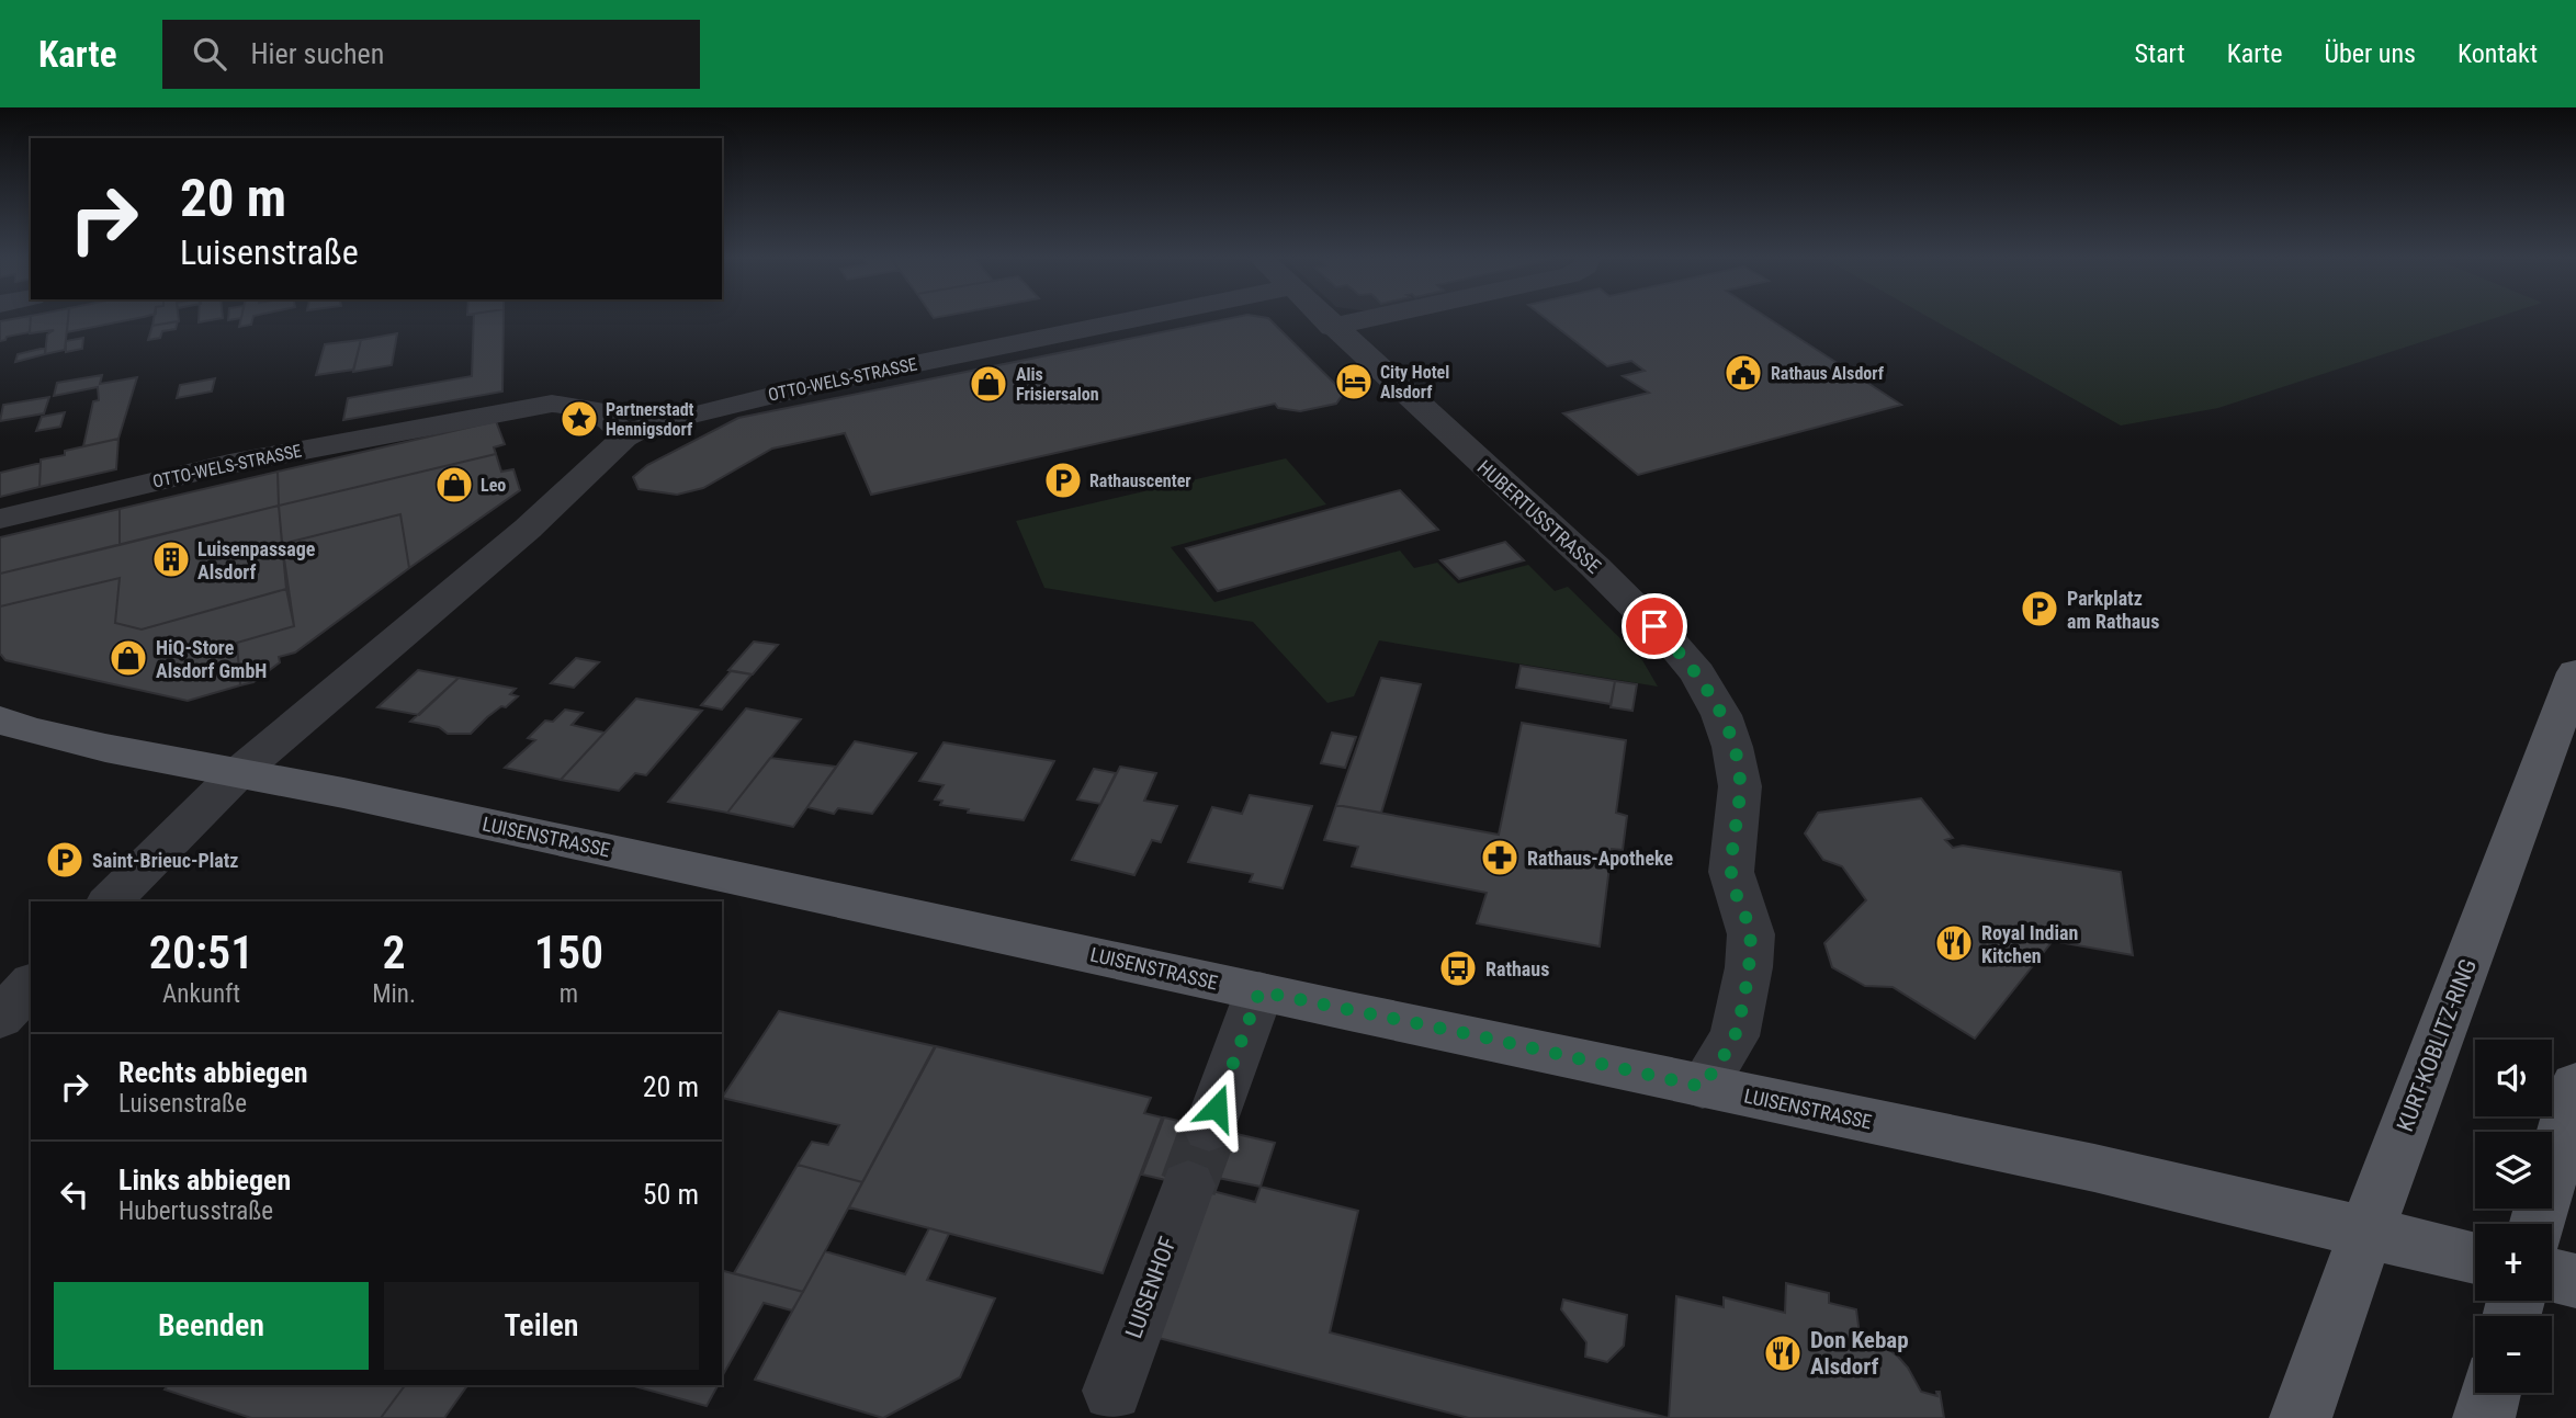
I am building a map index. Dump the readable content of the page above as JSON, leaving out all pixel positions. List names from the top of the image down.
{
  "streets": {
    "main road": ["LUISENSTRASSE", "KURT-KOBLITZ-RING"],
    "street": ["OTTO-WELS-STRASSE", "HUBERTUSSTRASSE", "LUISENHOF"]
  },
  "crossings": [
    ["OTTO-WELS-STRASSE", "LUISENSTRASSE"],
    ["HUBERTUSSTRASSE", "LUISENSTRASSE"],
    ["LUISENSTRASSE", "KURT-KOBLITZ-RING"]
  ],
  "places": {
    "public building": ["Rathaus Alsdorf"],
    "hotel": ["City Hotel Alsdorf"],
    "shop": ["Alis Frisiersalon", "Leo", "HiQ-Store Alsdorf GmbH"],
    "place": ["Partnerstadt Hennigsdorf"],
    "parking": ["Rathauscenter", "Parkplatz am Rathaus", "Saint-Brieuc-Platz"],
    "building": ["Luisenpassage Alsdorf"],
    "pharmacy": ["Rathaus-Apotheke"],
    "restaurant": ["Royal Indian Kitchen", "Don Kebap Alsdorf"],
    "bus stop": ["Rathaus"]
  },
  "page": {
    "header": "Karte",
    "search": "Hier suchen",
    "nav": [
      "Start",
      "Karte",
      "Über uns",
      "Kontakt"
    ],
    "turn": ["20 m", "Luisenstraße"],
    "eta": [
      "20:51",
      "Ankunft",
      "2",
      "Min.",
      "150",
      "m"
    ],
    "list": [
      {
        "name": "Rechts abbiegen",
        "note": "Luisenstraße",
        "value": "20 m"
      },
      {
        "name": "Links abbiegen",
        "note": "Hubertusstraße",
        "value": "50 m"
      }
    ],
    "map_buttons": ["+", "−"],
    "buttons": ["Beenden", "Teilen"]
  }
}
